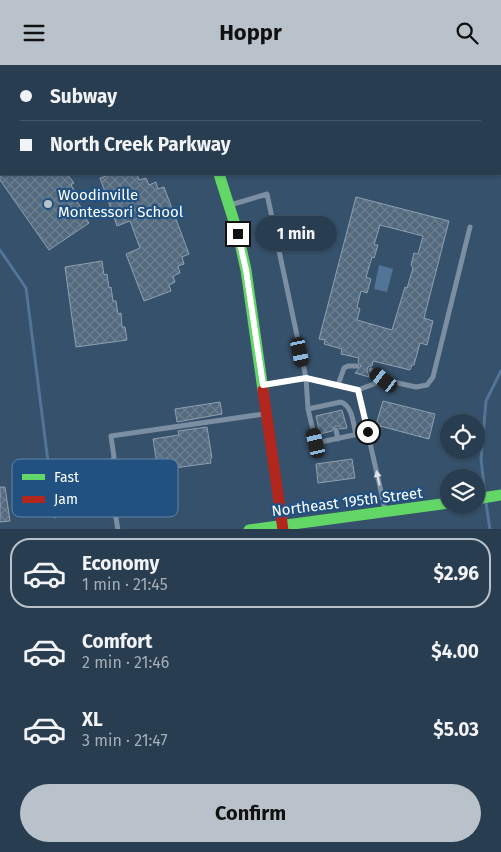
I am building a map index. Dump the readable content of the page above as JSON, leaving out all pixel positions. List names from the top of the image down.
{
  "streets": {
    "street": ["Northeast 195th Street"]
  },
  "places": ["Woodinville Montessori School"],
  "legend": ["Fast", "Jam"],
  "page": {
    "header": "Hoppr",
    "banner": ["Subway", "North Creek Parkway"],
    "bubble": "1 min",
    "list": [
      {
        "name": "Economy",
        "note": "1 min · 21:45",
        "value": "$2.96"
      },
      {
        "name": "Comfort",
        "note": "2 min · 21:46",
        "value": "$4.00"
      },
      {
        "name": "XL",
        "note": "3 min · 21:47",
        "value": "$5.03"
      }
    ],
    "buttons": "Confirm"
  }
}
